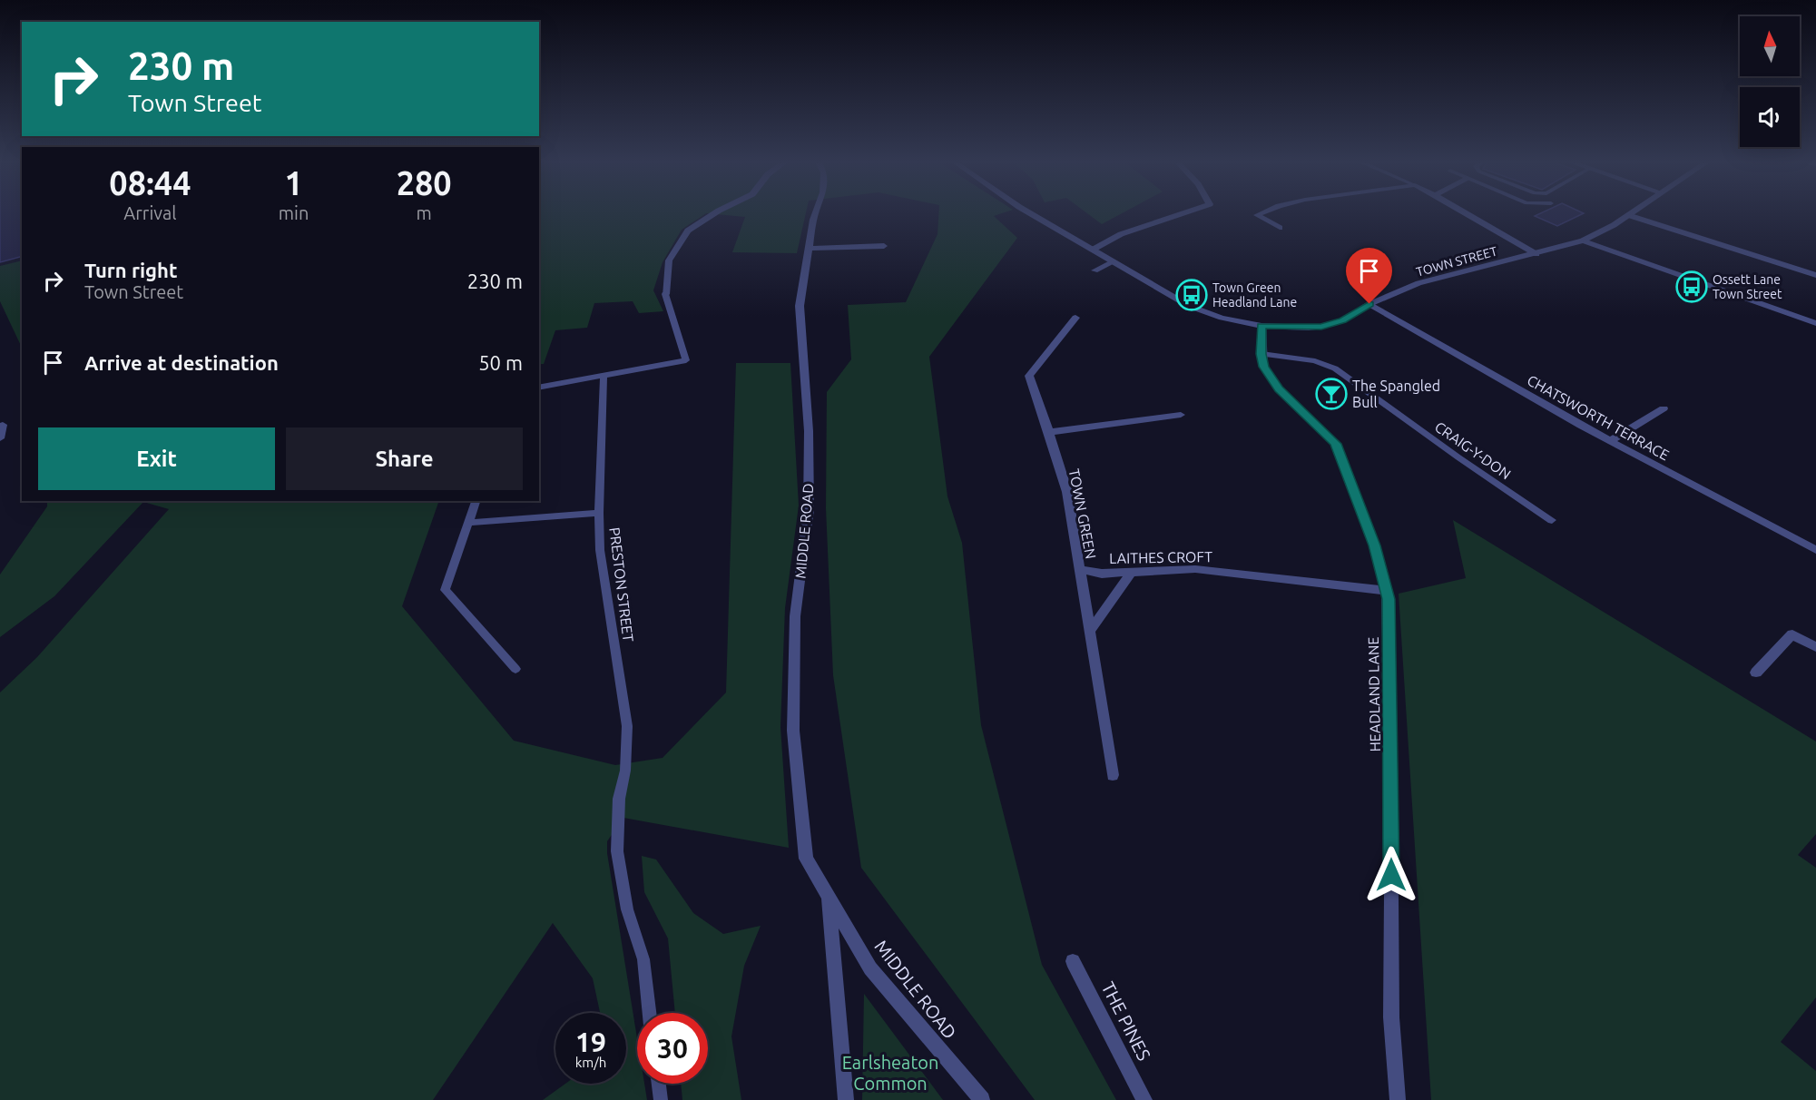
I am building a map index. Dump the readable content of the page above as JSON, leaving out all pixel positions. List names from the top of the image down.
{
  "streets": {
    "street": [
      "TOWN STREET",
      "CHATSWORTH TERRACE",
      "TOWN GREEN",
      "MIDDLE ROAD",
      "LAITHES CROFT",
      "HEADLAND LANE",
      "THE PINES"
    ],
    "lane": ["CRAIG-Y-DON", "PRESTON STREET"]
  },
  "crossings": [
    ["TOWN STREET", "CHATSWORTH TERRACE"],
    ["TOWN STREET", "HEADLAND LANE"],
    ["CRAIG-Y-DON", "HEADLAND LANE"],
    ["TOWN GREEN", "LAITHES CROFT"],
    ["LAITHES CROFT", "HEADLAND LANE"]
  ],
  "parks": ["Earlsheaton Common"],
  "places": {
    "bus stop": ["Ossett Lane Town Street", "Town Green Headland Lane"],
    "bar": ["The Spangled Bull"]
  },
  "north": "top",
  "page": {
    "turn": ["230 m", "Town Street"],
    "eta": [
      "08:44",
      "Arrival",
      "1",
      "min",
      "280",
      "m"
    ],
    "list": [
      {
        "name": "Turn right",
        "note": "Town Street",
        "value": "230 m"
      },
      {
        "name": "Arrive at destination",
        "value": "50 m"
      }
    ],
    "buttons": ["Exit", "Share"],
    "speed": "19 km/h",
    "limit": "30"
  }
}
